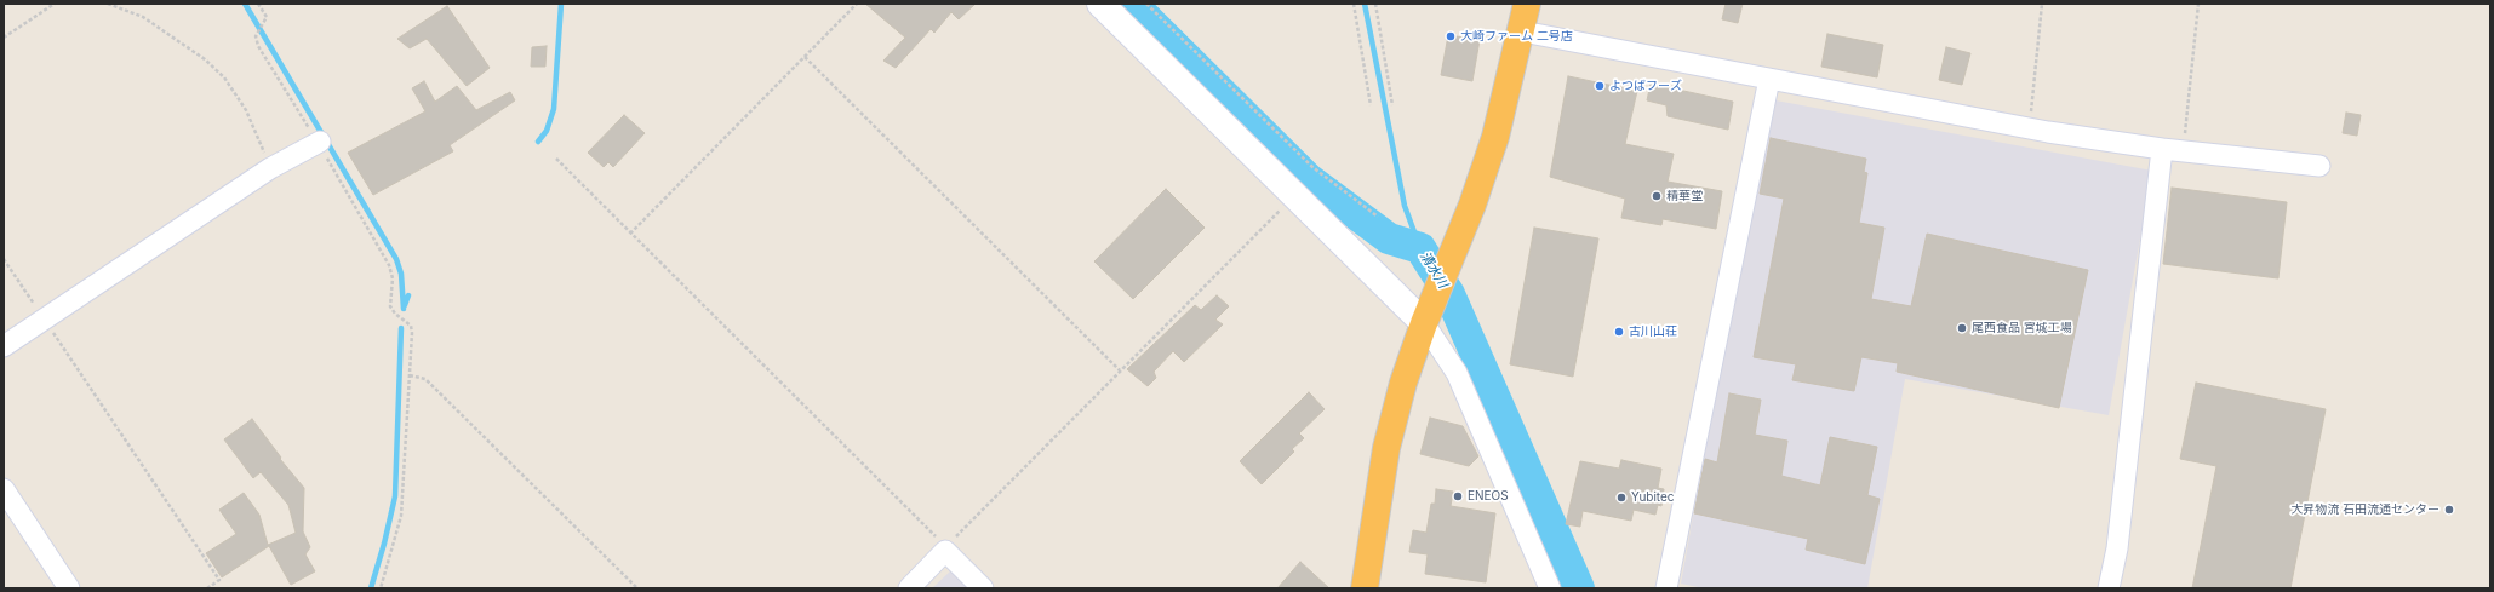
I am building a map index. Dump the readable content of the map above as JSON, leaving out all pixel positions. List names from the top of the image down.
{
  "water": ["清水川"],
  "places": [
    "大崎ファーム 二号店",
    "よつばフーズ",
    "精華堂",
    "尾西食品 宮城工場",
    "古川山荘",
    "ENEOS",
    "Yubitec",
    "大昇物流 石田流通センター"
  ]
}
